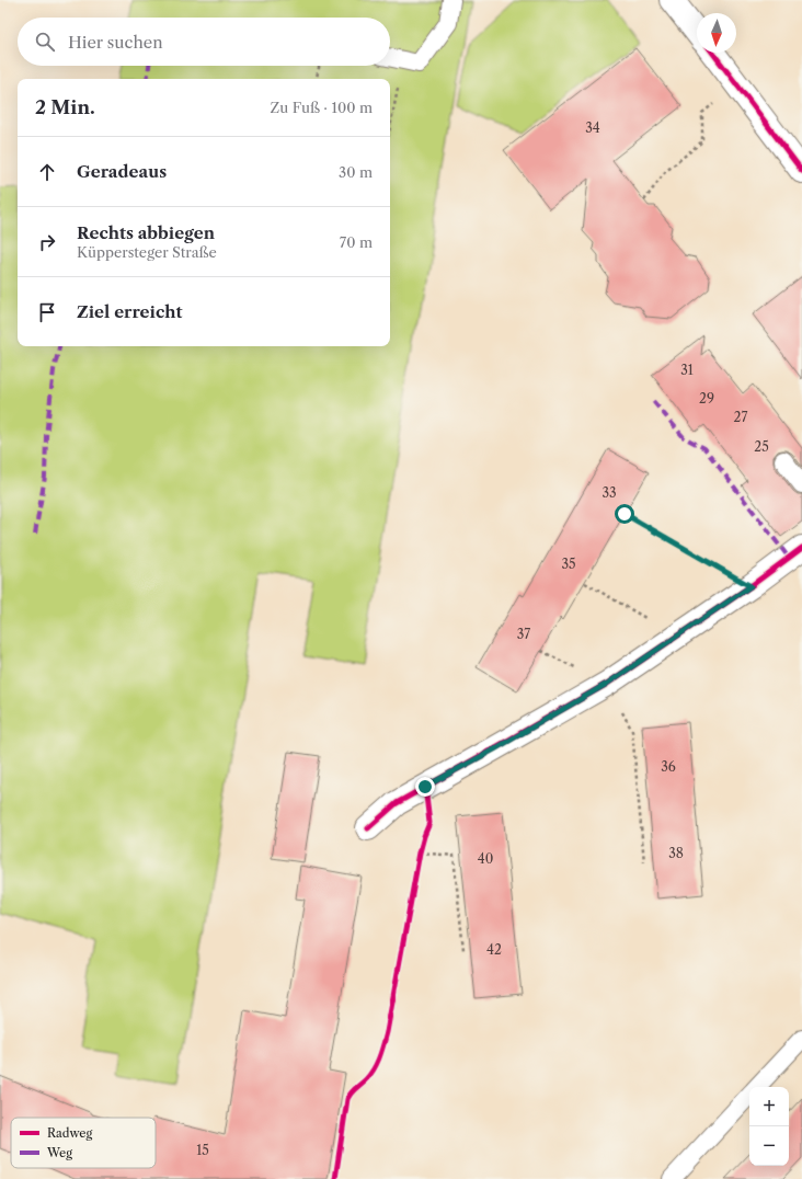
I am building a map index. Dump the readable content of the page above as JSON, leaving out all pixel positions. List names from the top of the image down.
{
  "house_numbers": [
    "34",
    "31",
    "29",
    "27",
    "25",
    "33",
    "35",
    "37",
    "36",
    "38",
    "40",
    "42",
    "15"
  ],
  "legend": ["Radweg", "Weg"],
  "north": "bottom",
  "page": {
    "search": "Hier suchen",
    "heading": ["2 Min.", "Zu Fuß · 100 m"],
    "list": [
      ["Geradeaus", "30 m"],
      ["Rechts abbiegen", "Küppersteger Straße", "70 m"],
      "Ziel erreicht"
    ],
    "map_buttons": ["+", "−"]
  }
}
